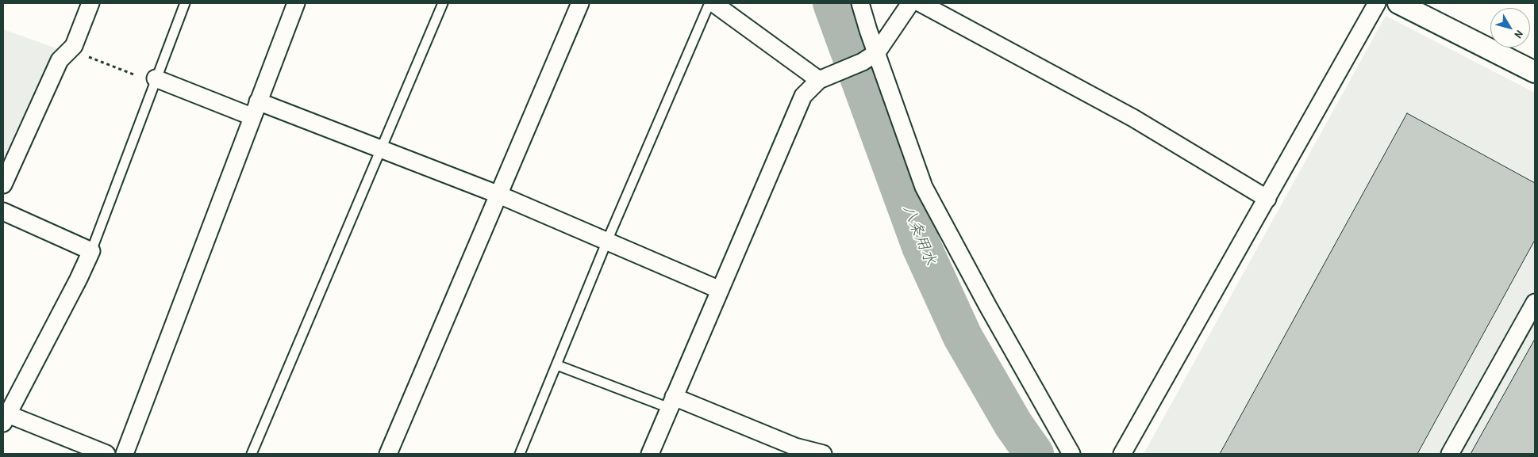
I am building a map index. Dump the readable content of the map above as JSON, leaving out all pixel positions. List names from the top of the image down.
{
  "water": ["八条用水"],
  "north": "bottom right"
}
